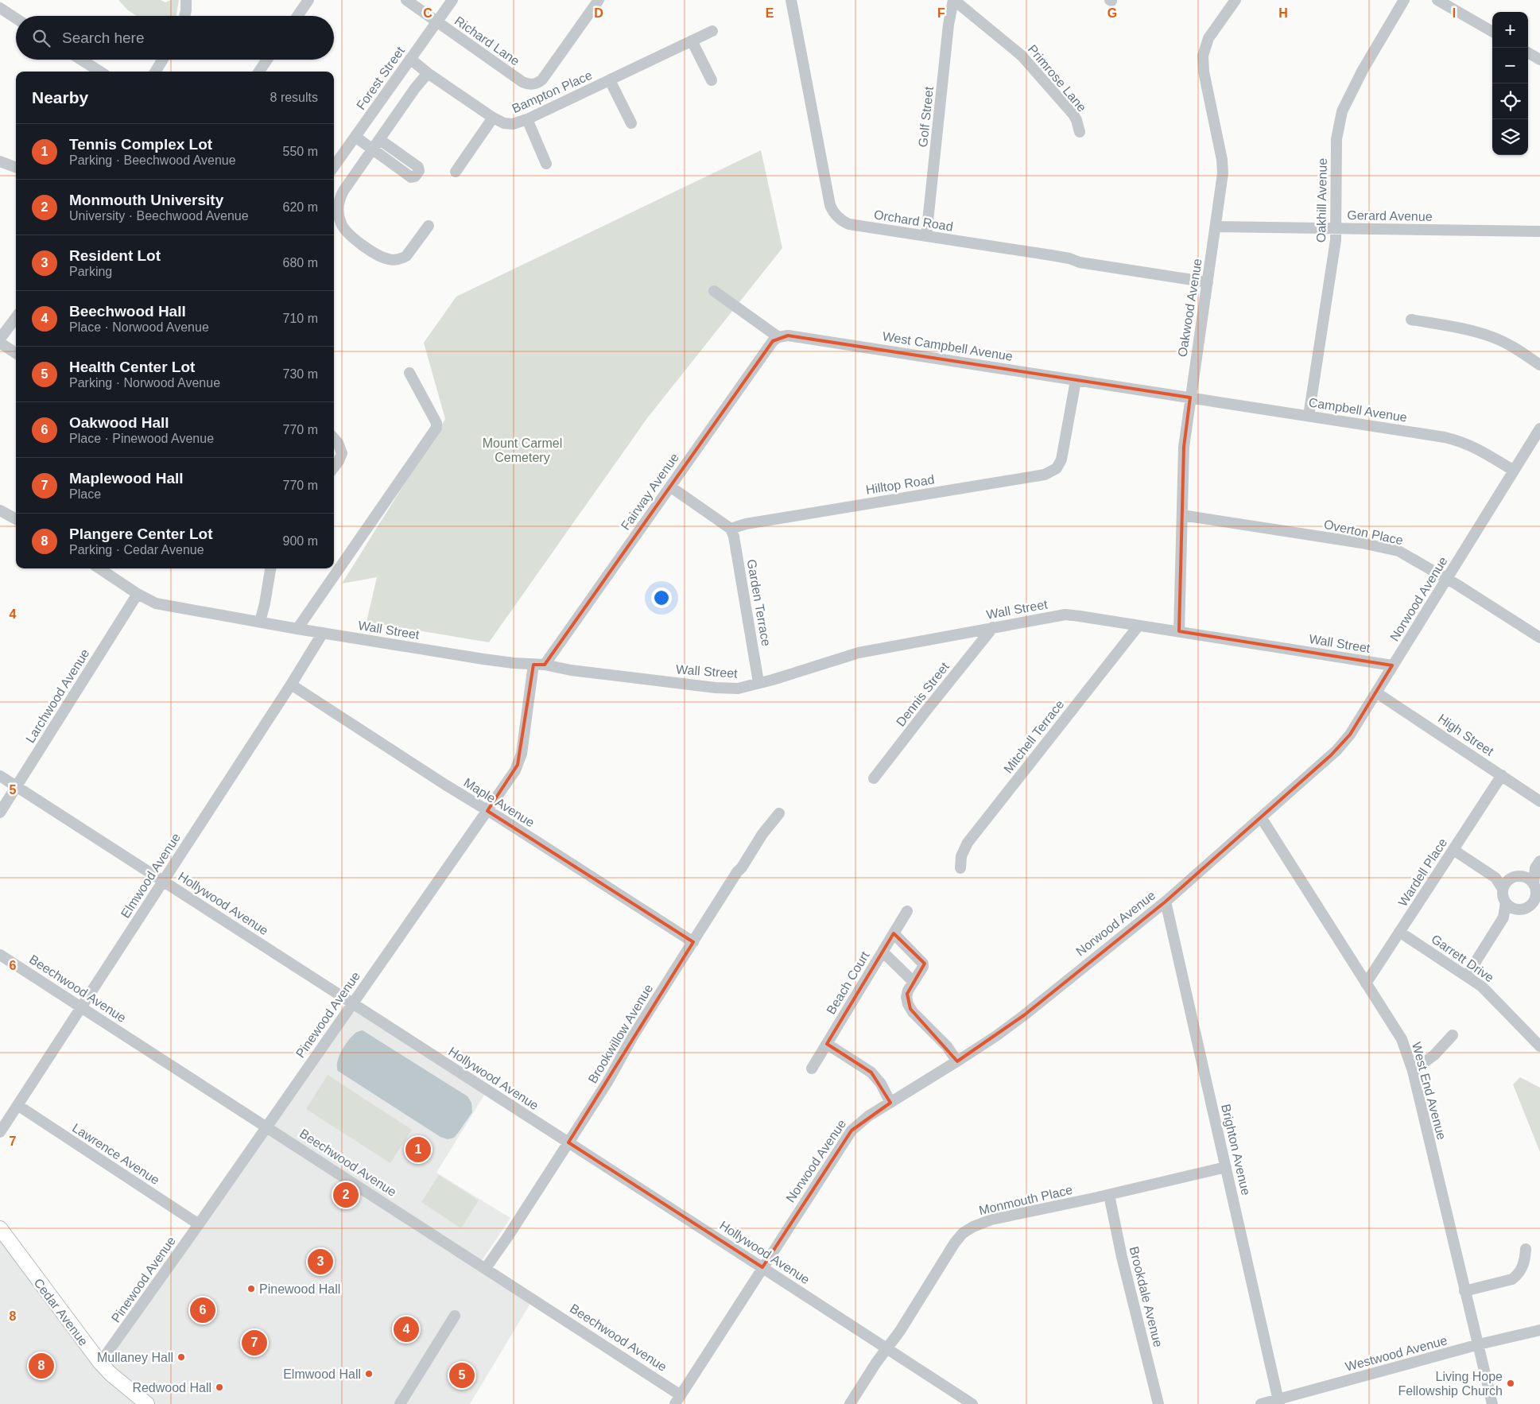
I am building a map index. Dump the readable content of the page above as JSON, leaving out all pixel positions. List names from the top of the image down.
{
  "streets": {
    "main road": ["Cedar Avenue"],
    "street": [
      "Richard Lane",
      "Forest Street",
      "Primrose Lane",
      "Bampton Place",
      "Golf Street",
      "Oakhill Avenue",
      "Gerard Avenue",
      "Orchard Road",
      "Oakwood Avenue",
      "West Campbell Avenue",
      "Campbell Avenue",
      "Hilltop Road",
      "Fairway Avenue",
      "Overton Place",
      "Norwood Avenue",
      "Garden Terrace",
      "Wall Street",
      "Dennis Street",
      "Larchwood Avenue",
      "High Street",
      "Mitchell Terrace",
      "Maple Avenue",
      "Wardell Place",
      "Elmwood Avenue",
      "Hollywood Avenue",
      "Garrett Drive",
      "Beach Court",
      "Beechwood Avenue",
      "Pinewood Avenue",
      "Brookwillow Avenue",
      "West End Avenue",
      "Brighton Avenue",
      "Lawrence Avenue",
      "Monmouth Place",
      "Brookdale Avenue",
      "Westwood Avenue"
    ]
  },
  "crossings": [
    ["Richard Lane", "Forest Street"],
    ["Richard Lane", "Bampton Place"],
    ["Forest Street", "Bampton Place"],
    ["Primrose Lane", "Golf Street"],
    ["Golf Street", "Orchard Road"],
    ["Oakhill Avenue", "Gerard Avenue"],
    ["Oakhill Avenue", "Campbell Avenue"],
    ["Gerard Avenue", "Oakwood Avenue"],
    ["Orchard Road", "Oakwood Avenue"],
    ["Oakwood Avenue", "West Campbell Avenue"],
    ["Oakwood Avenue", "Campbell Avenue"],
    ["Oakwood Avenue", "Overton Place"],
    ["Oakwood Avenue", "Wall Street"],
    ["West Campbell Avenue", "Campbell Avenue"],
    ["West Campbell Avenue", "Hilltop Road"],
    ["West Campbell Avenue", "Fairway Avenue"],
    ["Campbell Avenue", "Norwood Avenue"],
    ["Hilltop Road", "Garden Terrace"],
    ["Fairway Avenue", "Wall Street"],
    ["Overton Place", "Norwood Avenue"],
    ["Norwood Avenue", "Wall Street"],
    ["Norwood Avenue", "High Street"],
    ["Norwood Avenue", "Hollywood Avenue"],
    ["Norwood Avenue", "Beechwood Avenue"],
    ["Norwood Avenue", "West End Avenue"],
    ["Norwood Avenue", "Brighton Avenue"],
    ["Garden Terrace", "Wall Street"],
    ["Wall Street", "Dennis Street"],
    ["Wall Street", "Larchwood Avenue"],
    ["Wall Street", "Mitchell Terrace"],
    ["Wall Street", "Elmwood Avenue"],
    ["Wall Street", "Pinewood Avenue"],
    ["Larchwood Avenue", "Hollywood Avenue"],
    ["High Street", "Wardell Place"],
    ["Maple Avenue", "Elmwood Avenue"],
    ["Maple Avenue", "Pinewood Avenue"],
    ["Maple Avenue", "Brookwillow Avenue"],
    ["Wardell Place", "Garrett Drive"],
    ["Wardell Place", "West End Avenue"],
    ["Elmwood Avenue", "Hollywood Avenue"],
    ["Elmwood Avenue", "Beechwood Avenue"],
    ["Elmwood Avenue", "Lawrence Avenue"],
    ["Hollywood Avenue", "Pinewood Avenue"],
    ["Hollywood Avenue", "Brookwillow Avenue"],
    ["Hollywood Avenue", "Monmouth Place"],
    ["Beechwood Avenue", "Pinewood Avenue"],
    ["Beechwood Avenue", "Brookwillow Avenue"],
    ["Pinewood Avenue", "Lawrence Avenue"],
    ["Pinewood Avenue", "Cedar Avenue"],
    ["West End Avenue", "Westwood Avenue"],
    ["Brighton Avenue", "Monmouth Place"],
    ["Brighton Avenue", "Westwood Avenue"],
    ["Monmouth Place", "Brookdale Avenue"]
  ],
  "parks": ["Mount Carmel Cemetery"],
  "places": [
    "Pinewood Hall",
    "Mullaney Hall",
    "Elmwood Hall",
    "Living Hope Fellowship Church",
    "Redwood Hall"
  ],
  "page": {
    "map_buttons": ["+", "−"],
    "search": "Search here",
    "heading": ["Nearby", "8 results"],
    "list": [
      {
        "mark": "1",
        "name": "Tennis Complex Lot",
        "note": "Parking · Beechwood Avenue",
        "value": "550 m"
      },
      {
        "mark": "2",
        "name": "Monmouth University",
        "note": "University · Beechwood Avenue",
        "value": "620 m"
      },
      {
        "mark": "3",
        "name": "Resident Lot",
        "note": "Parking",
        "value": "680 m"
      },
      {
        "mark": "4",
        "name": "Beechwood Hall",
        "note": "Place · Norwood Avenue",
        "value": "710 m"
      },
      {
        "mark": "5",
        "name": "Health Center Lot",
        "note": "Parking · Norwood Avenue",
        "value": "730 m"
      },
      {
        "mark": "6",
        "name": "Oakwood Hall",
        "note": "Place · Pinewood Avenue",
        "value": "770 m"
      },
      {
        "mark": "7",
        "name": "Maplewood Hall",
        "note": "Place",
        "value": "770 m"
      },
      {
        "mark": "8",
        "name": "Plangere Center Lot",
        "note": "Parking · Cedar Avenue",
        "value": "900 m"
      }
    ],
    "pins": [
      "1",
      "2",
      "3",
      "6",
      "4",
      "7",
      "8",
      "5"
    ]
  },
  "grid": {
    "columns": [
      "C",
      "D",
      "E",
      "F",
      "G",
      "H",
      "I"
    ],
    "rows": [
      "4",
      "5",
      "6",
      "7",
      "8"
    ]
  }
}
